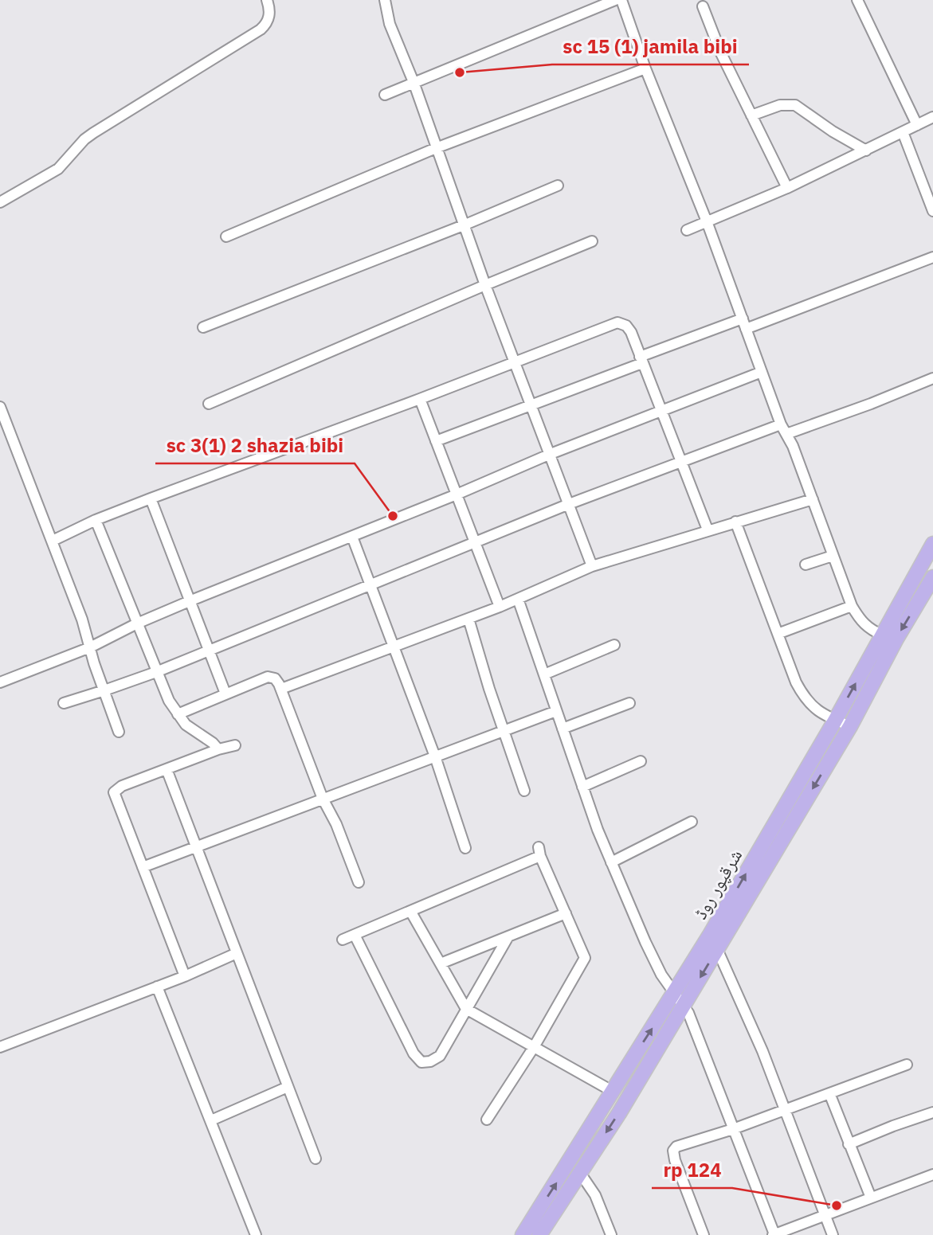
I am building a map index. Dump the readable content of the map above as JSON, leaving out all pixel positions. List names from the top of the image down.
{
  "streets": {
    "main road": ["شرقپور روڈ"]
  },
  "places": ["sc 15 (1) jamila bibi", "sc 3(1) 2 shazia bibi", "rp 124"]
}
